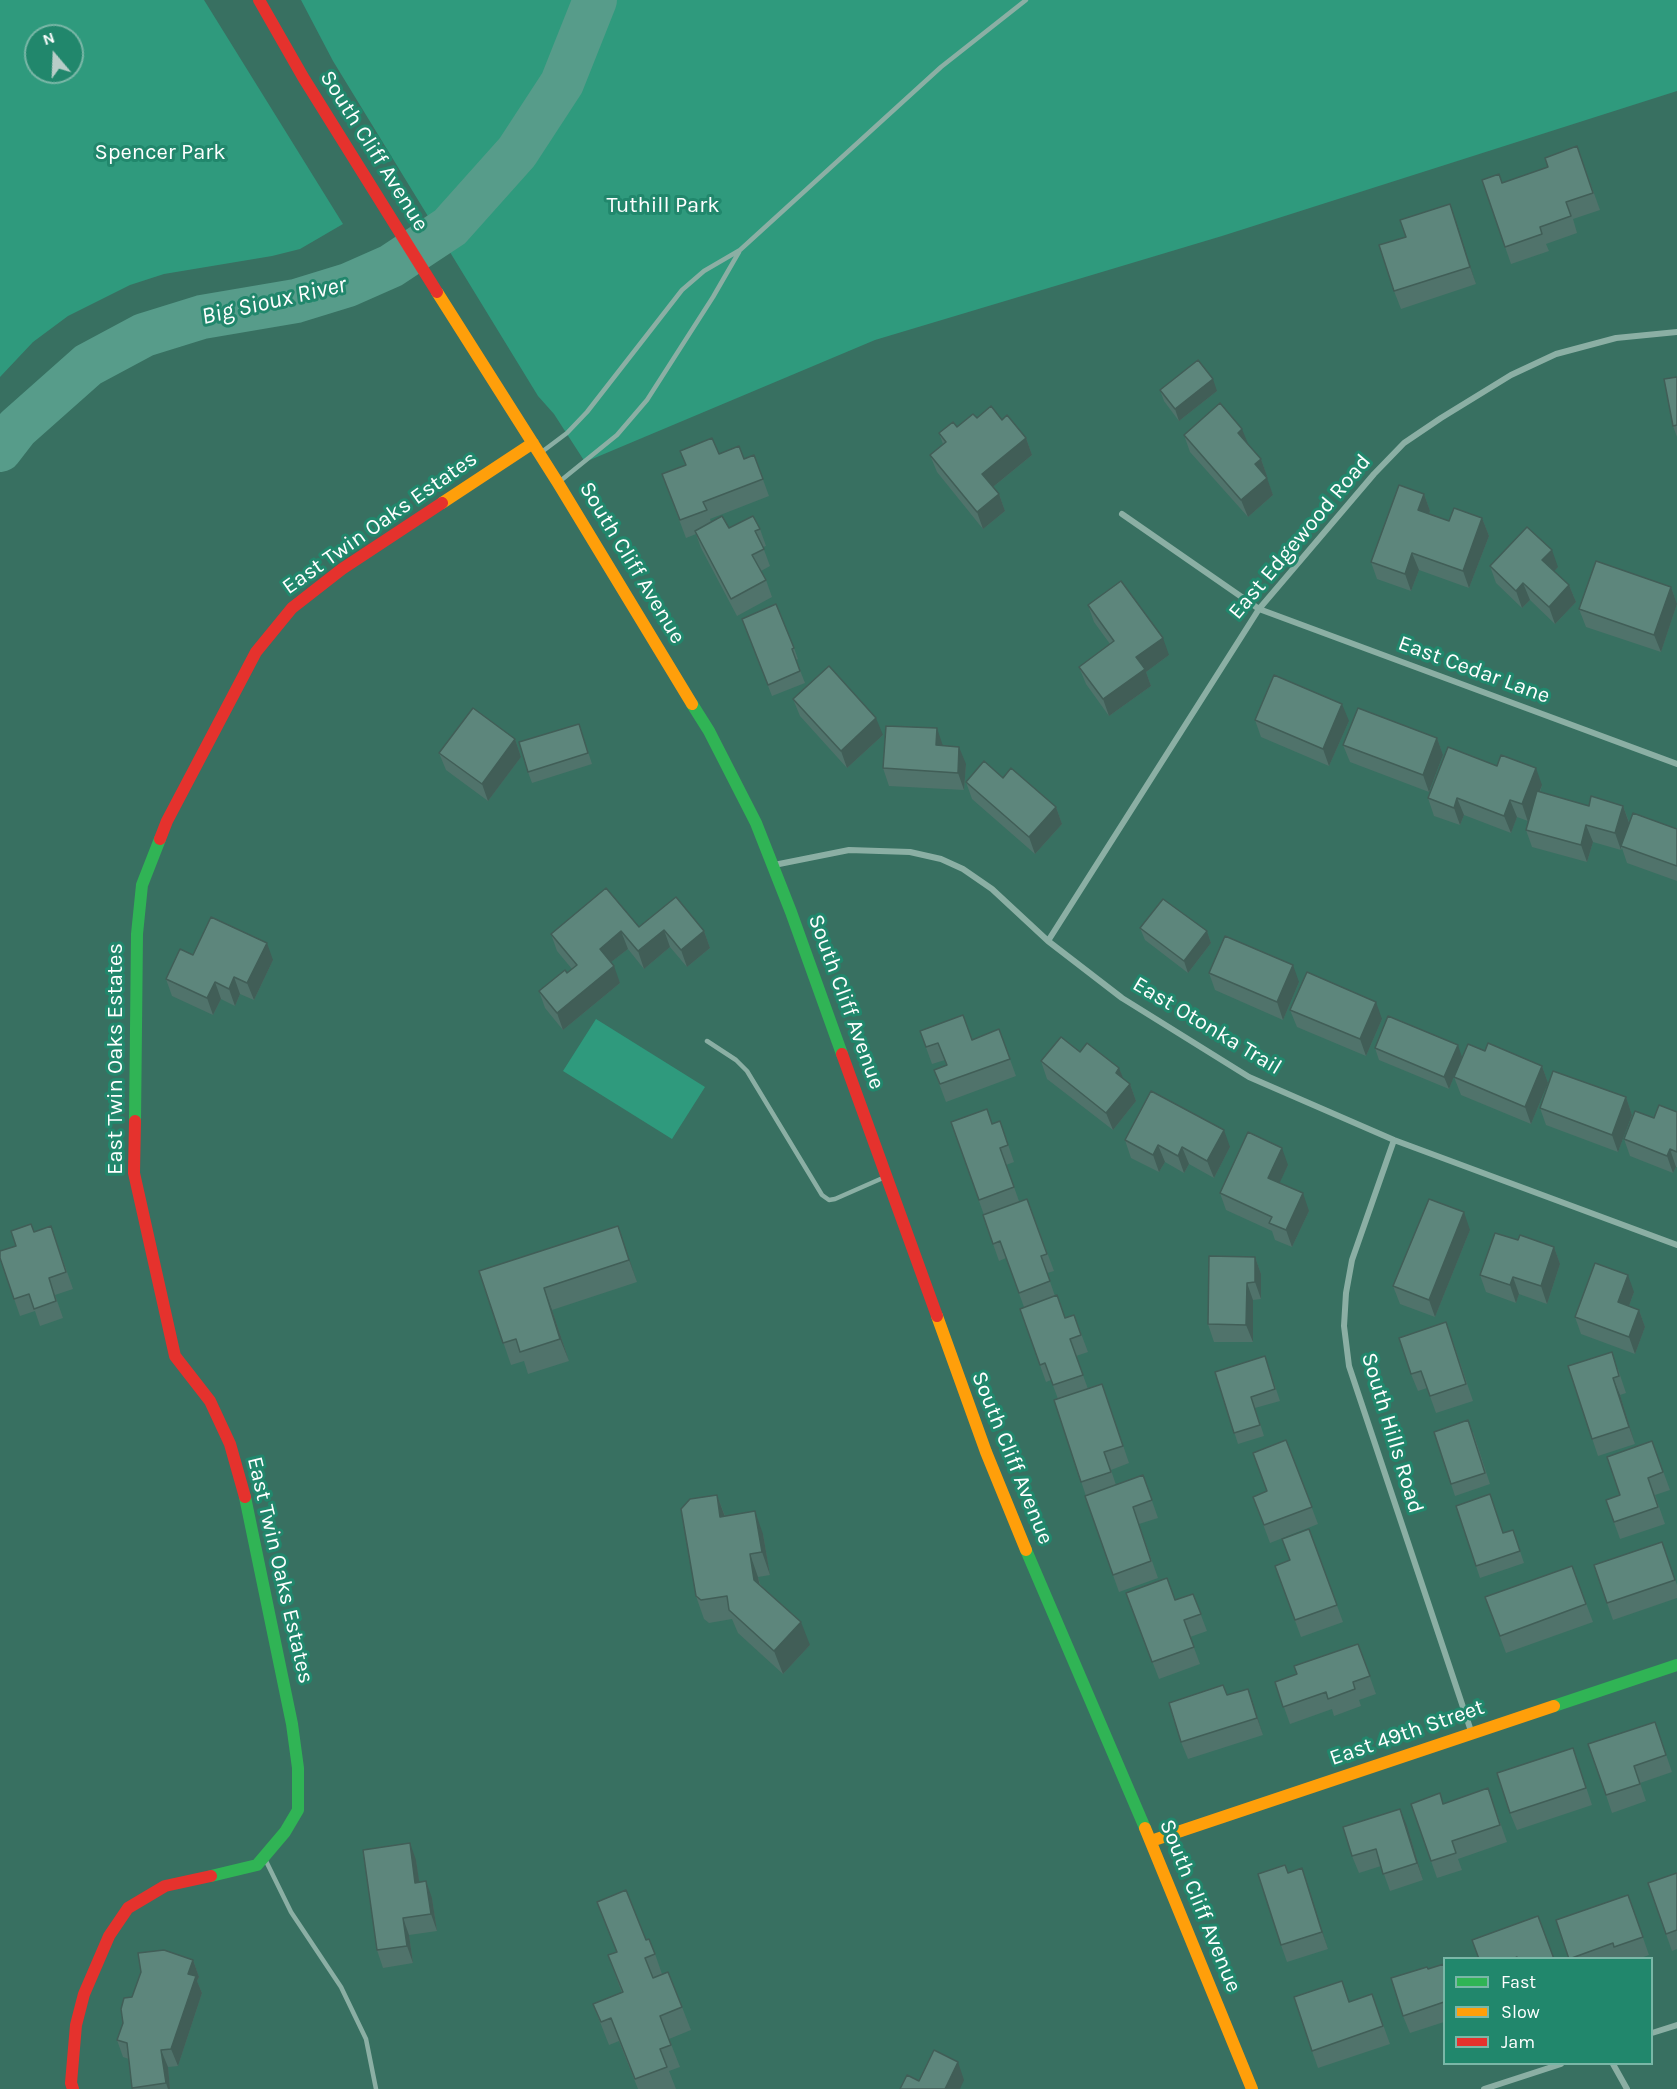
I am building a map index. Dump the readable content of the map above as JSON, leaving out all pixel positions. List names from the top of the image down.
{
  "streets": {
    "street": [
      "South Cliff Avenue",
      "East Twin Oaks Estates",
      "East Edgewood Road",
      "East Cedar Lane",
      "East Otonka Trail",
      "South Hills Road",
      "East 49th Street"
    ]
  },
  "crossings": [
    ["South Cliff Avenue", "East Twin Oaks Estates"],
    ["South Cliff Avenue", "East Otonka Trail"],
    ["South Cliff Avenue", "East 49th Street"],
    ["East Edgewood Road", "East Cedar Lane"],
    ["East Edgewood Road", "East Otonka Trail"],
    ["East Otonka Trail", "South Hills Road"],
    ["South Hills Road", "East 49th Street"]
  ],
  "water": ["Big Sioux River"],
  "parks": ["Spencer Park", "Tuthill Park"],
  "legend": ["Fast", "Slow", "Jam"],
  "north": "top"
}
